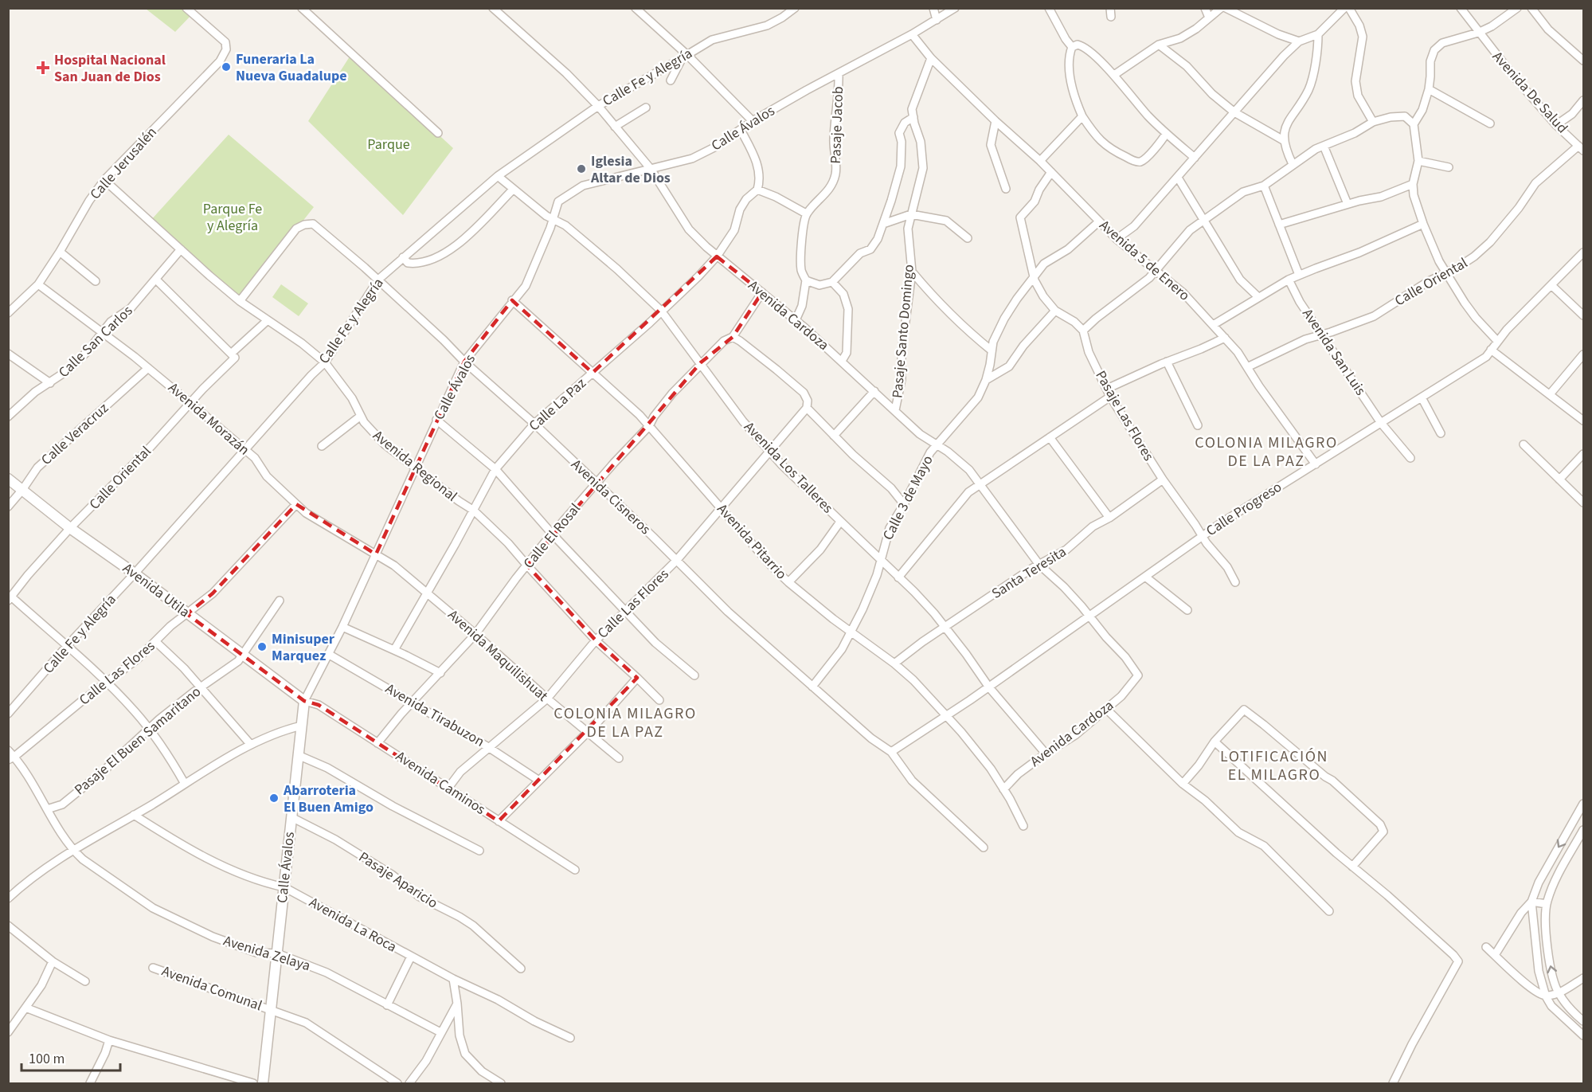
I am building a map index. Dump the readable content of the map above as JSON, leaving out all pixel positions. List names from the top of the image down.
{
  "streets": {
    "street": [
      "Calle Fe y Alegría",
      "Avenida De Salud",
      "Pasaje Jacob",
      "Calle Ávalos",
      "Calle Jerusalén",
      "Avenida 5 de Enero",
      "Calle Oriental",
      "Avenida Cardoza",
      "Pasaje Santo Domingo",
      "Calle San Carlos",
      "Avenida San Luis",
      "Calle La Paz",
      "Pasaje Las Flores",
      "Avenida Morazán",
      "Calle Veracruz",
      "Avenida Regional",
      "Avenida Los Talleres",
      "Avenida Cisneros",
      "Calle 3 de Mayo",
      "Calle Progreso",
      "Calle El Rosal",
      "Avenida Pitarrio",
      "Santa Teresita",
      "Avenida Utila",
      "Calle Las Flores",
      "Avenida Maquilishuat",
      "Avenida Tirabuzon",
      "Pasaje El Buen Samaritano",
      "Avenida Caminos",
      "Pasaje Aparicio",
      "Avenida La Roca",
      "Avenida Zelaya",
      "Avenida Comunal"
    ]
  },
  "crossings": [
    ["Calle Fe y Alegría", "Avenida Cardoza"],
    ["Calle Fe y Alegría", "Avenida Morazán"],
    ["Calle Fe y Alegría", "Avenida Regional"],
    ["Calle Fe y Alegría", "Avenida Los Talleres"],
    ["Calle Fe y Alegría", "Avenida Cisneros"],
    ["Calle Fe y Alegría", "Avenida Utila"],
    ["Avenida De Salud", "Calle Oriental"],
    ["Pasaje Jacob", "Calle Ávalos"],
    ["Calle Ávalos", "Avenida 5 de Enero"],
    ["Calle Ávalos", "Avenida Cardoza"],
    ["Calle Ávalos", "Avenida Morazán"],
    ["Calle Ávalos", "Avenida Regional"],
    ["Calle Ávalos", "Avenida Los Talleres"],
    ["Calle Ávalos", "Avenida Cisneros"],
    ["Calle Ávalos", "Avenida Pitarrio"],
    ["Calle Ávalos", "Avenida Utila"],
    ["Calle Ávalos", "Avenida Maquilishuat"],
    ["Calle Ávalos", "Avenida Tirabuzon"],
    ["Calle Ávalos", "Avenida Caminos"],
    ["Calle Ávalos", "Pasaje Aparicio"],
    ["Calle Ávalos", "Avenida La Roca"],
    ["Calle Ávalos", "Avenida Zelaya"],
    ["Calle Ávalos", "Avenida Comunal"],
    ["Calle Jerusalén", "Avenida Morazán"],
    ["Calle Jerusalén", "Avenida Regional"],
    ["Avenida 5 de Enero", "Calle Oriental"],
    ["Avenida 5 de Enero", "Pasaje Santo Domingo"],
    ["Avenida 5 de Enero", "Calle Progreso"],
    ["Calle Oriental", "Avenida San Luis"],
    ["Calle Oriental", "Avenida Morazán"],
    ["Calle Oriental", "Avenida Regional"],
    ["Calle Oriental", "Avenida Utila"],
    ["Avenida Cardoza", "Pasaje Santo Domingo"],
    ["Avenida Cardoza", "Calle La Paz"],
    ["Avenida Cardoza", "Avenida Los Talleres"],
    ["Avenida Cardoza", "Calle 3 de Mayo"],
    ["Avenida Cardoza", "Calle Progreso"],
    ["Avenida Cardoza", "Avenida Pitarrio"],
    ["Avenida Cardoza", "Santa Teresita"],
    ["Calle San Carlos", "Avenida Morazán"],
    ["Calle San Carlos", "Avenida Regional"],
    ["Avenida San Luis", "Calle Progreso"],
    ["Calle La Paz", "Avenida Regional"],
    ["Calle La Paz", "Avenida Los Talleres"],
    ["Calle La Paz", "Avenida Cisneros"],
    ["Calle La Paz", "Avenida Pitarrio"],
    ["Calle La Paz", "Avenida Maquilishuat"],
    ["Pasaje Las Flores", "Calle Progreso"],
    ["Pasaje Las Flores", "Santa Teresita"],
    ["Avenida Morazán", "Calle Veracruz"],
    ["Avenida Morazán", "Calle Las Flores"],
    ["Avenida Morazán", "Avenida Maquilishuat"],
    ["Calle Veracruz", "Avenida Utila"],
    ["Avenida Regional", "Avenida Cisneros"],
    ["Avenida Regional", "Calle El Rosal"],
    ["Avenida Regional", "Calle Las Flores"],
    ["Avenida Los Talleres", "Calle 3 de Mayo"],
    ["Avenida Los Talleres", "Calle Progreso"],
    ["Avenida Los Talleres", "Calle El Rosal"],
    ["Avenida Los Talleres", "Santa Teresita"],
    ["Avenida Los Talleres", "Calle Las Flores"],
    ["Avenida Cisneros", "Calle 3 de Mayo"],
    ["Avenida Cisneros", "Calle Progreso"],
    ["Avenida Cisneros", "Calle El Rosal"],
    ["Avenida Cisneros", "Calle Las Flores"],
    ["Calle 3 de Mayo", "Avenida Pitarrio"],
    ["Calle Progreso", "Avenida Pitarrio"],
    ["Calle El Rosal", "Avenida Pitarrio"],
    ["Calle El Rosal", "Avenida Maquilishuat"],
    ["Calle El Rosal", "Avenida Tirabuzon"],
    ["Calle El Rosal", "Avenida Caminos"],
    ["Avenida Pitarrio", "Santa Teresita"],
    ["Avenida Pitarrio", "Calle Las Flores"],
    ["Avenida Utila", "Calle Las Flores"],
    ["Avenida Utila", "Pasaje El Buen Samaritano"],
    ["Avenida Utila", "Avenida Caminos"],
    ["Calle Las Flores", "Avenida Maquilishuat"],
    ["Calle Las Flores", "Avenida Tirabuzon"],
    ["Calle Las Flores", "Avenida Caminos"],
    ["Calle Las Flores", "Avenida Zelaya"],
    ["Pasaje El Buen Samaritano", "Avenida Zelaya"]
  ],
  "districts": ["COLONIA MILAGRO DE LA PAZ", "COLONIA MILAGRO DE LA PAZ", "LOTIFICACIÓN EL MILAGRO"],
  "parks": ["Parque", "Parque Fe y Alegría"],
  "places": {
    "other": [
      "Funeraria La Nueva Guadalupe",
      "Iglesia Altar de Dios",
      "Minisuper Marquez",
      "Abarroteria El Buen Amigo"
    ],
    "health": ["Hospital Nacional San Juan de Dios"]
  },
  "scale_bar": "100 m"
}
